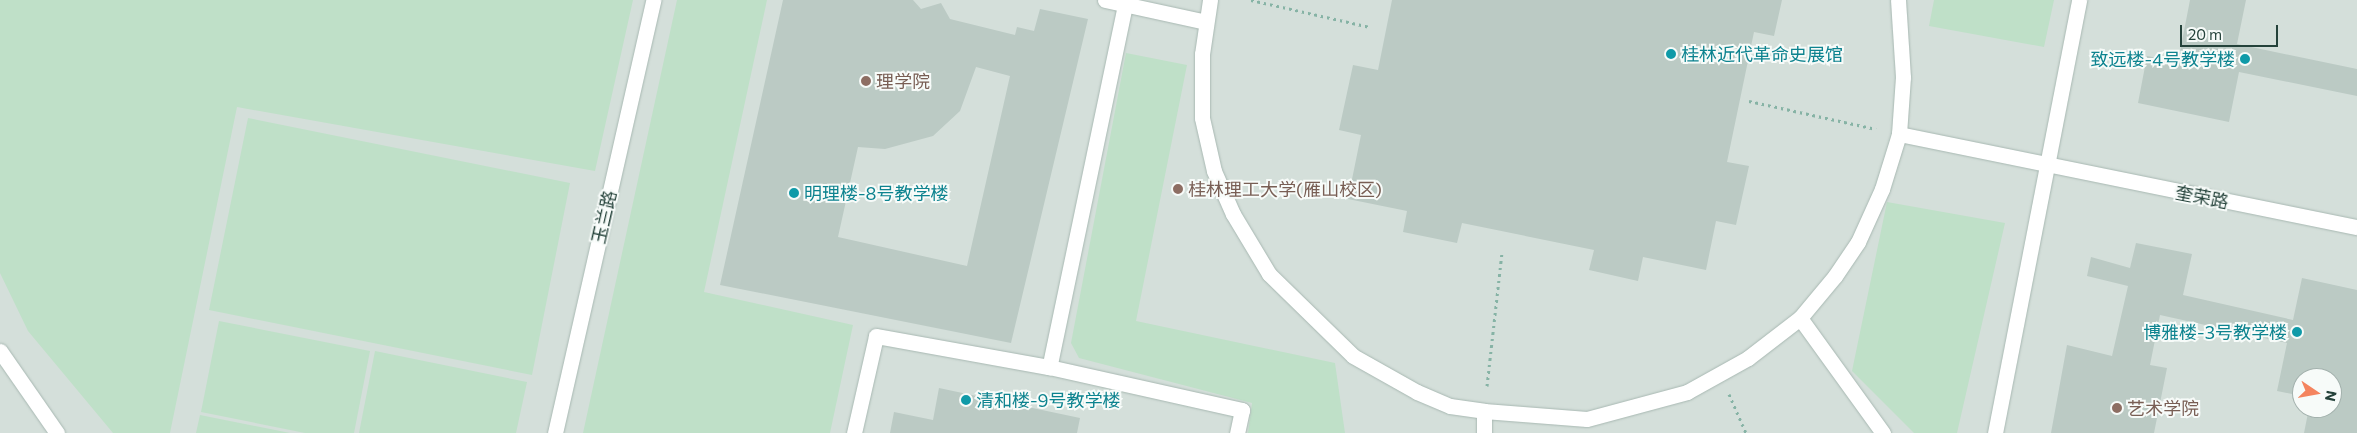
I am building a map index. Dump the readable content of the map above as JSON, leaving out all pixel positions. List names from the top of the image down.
{
  "streets": {
    "street": ["奎荣路", "玉兰路"]
  },
  "places": [
    "桂林近代革命史展馆",
    "致远楼-4号教学楼",
    "理学院",
    "桂林理工大学(雁山校区)",
    "明理楼-8号教学楼",
    "博雅楼-3号教学楼",
    "清和楼-9号教学楼",
    "艺术学院"
  ],
  "scale_bar": "20 m",
  "north": "right"
}
